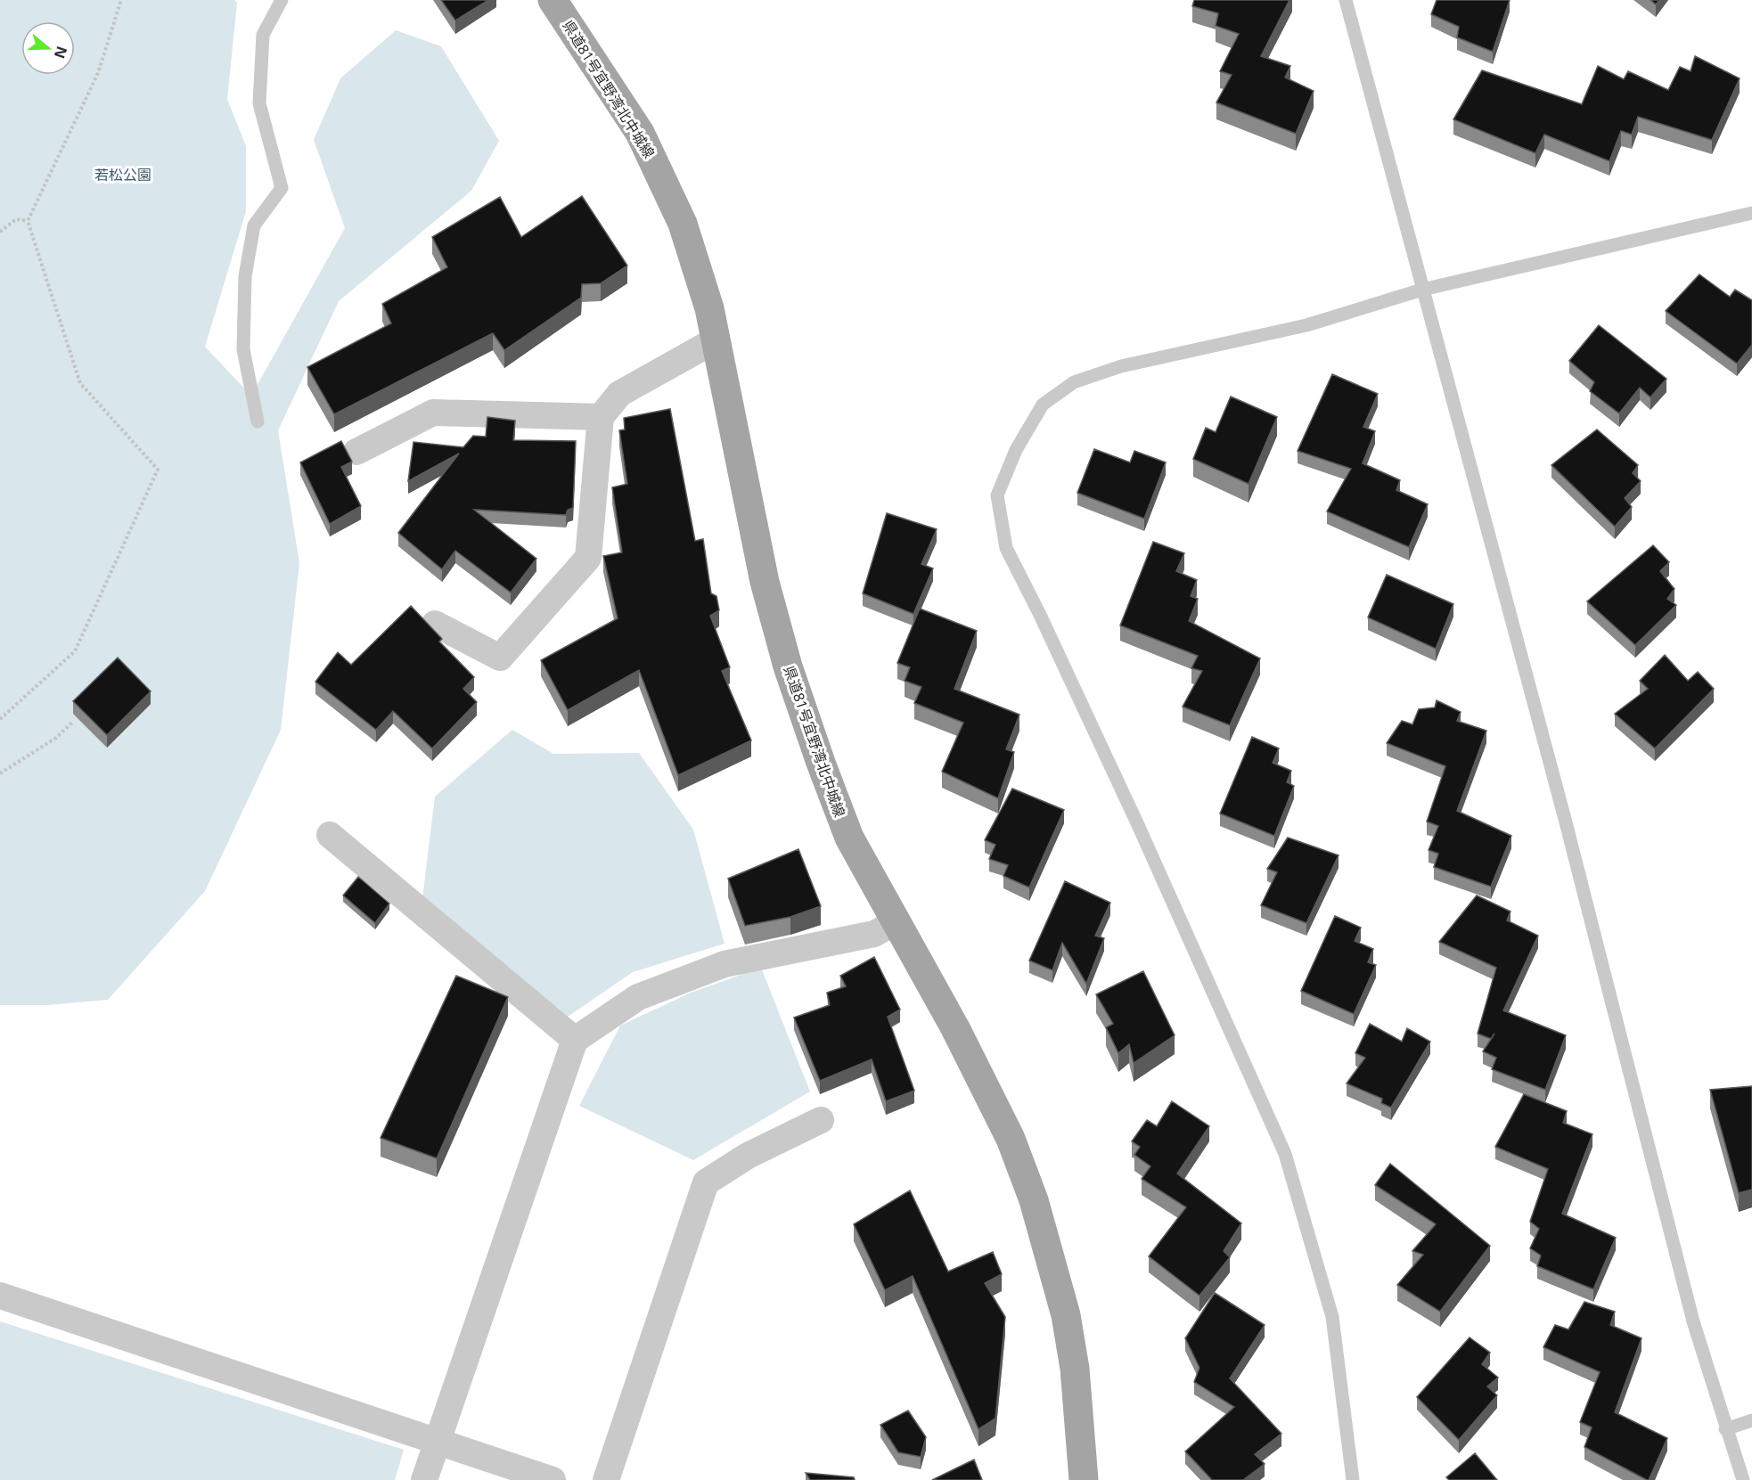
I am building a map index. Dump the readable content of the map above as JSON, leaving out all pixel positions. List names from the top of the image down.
{
  "streets": {
    "main road": ["県道81号宜野湾北中城線"]
  },
  "parks": ["若松公園"],
  "north": "right"
}
